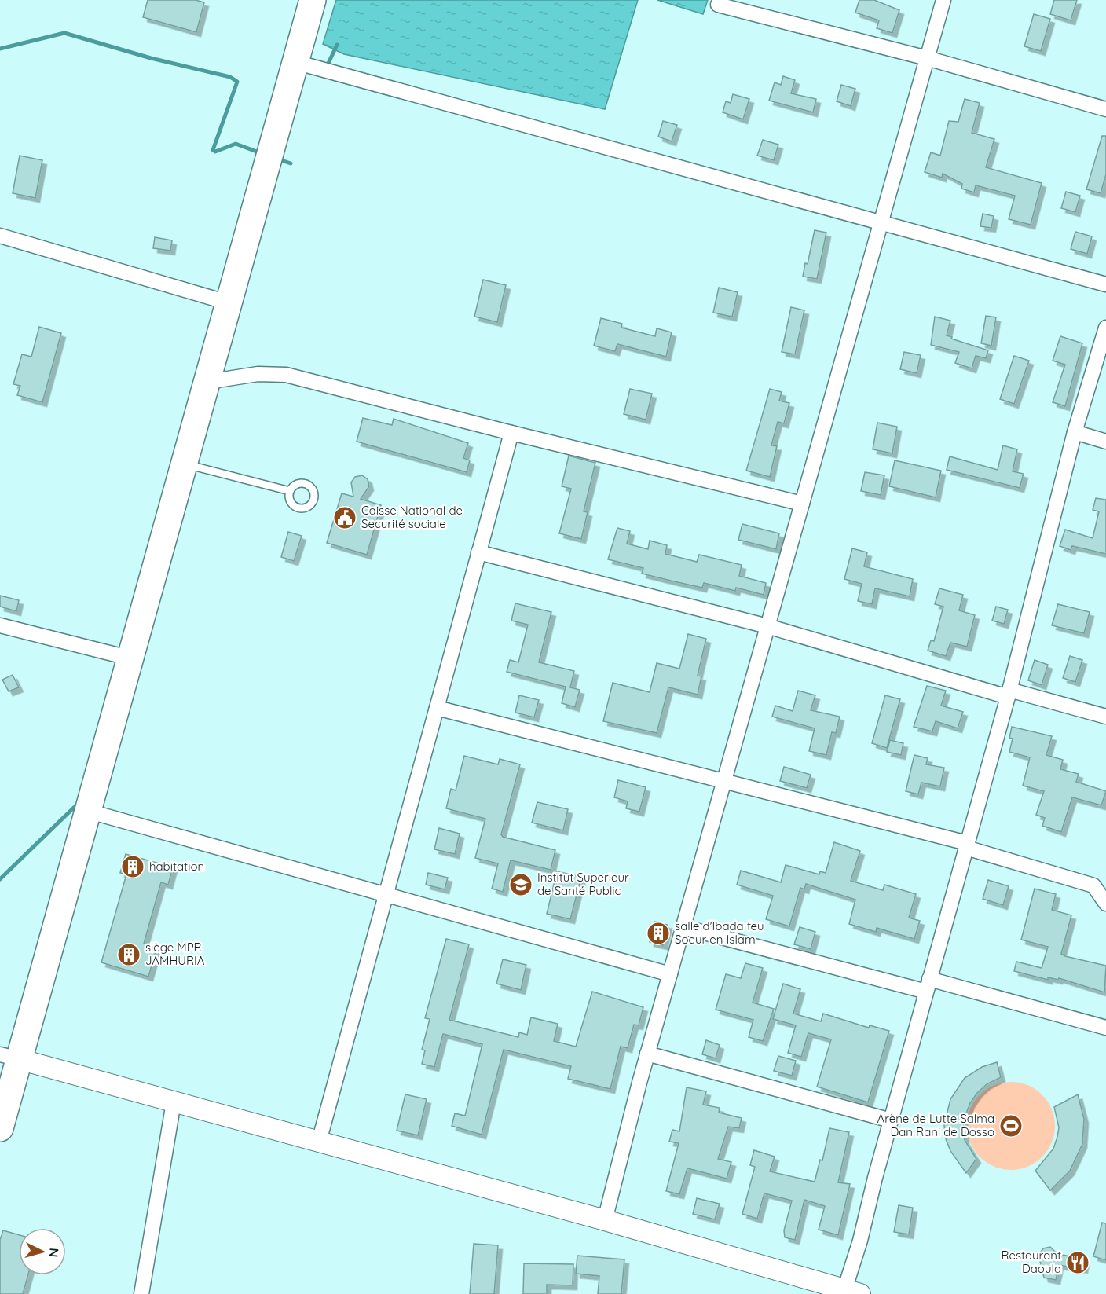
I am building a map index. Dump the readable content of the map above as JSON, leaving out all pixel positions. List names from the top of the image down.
{
  "places": {
    "public building": ["Caisse National de Securité sociale"],
    "building": ["habitation", "salle d'Ibada feu Soeur en Islam", "siège MPR JAMHURIA"],
    "school or university": ["Institut Superieur de Santé Public"],
    "sports": ["Arène de Lutte Salma Dan Rani de Dosso"],
    "restaurant": ["Restaurant Daoula"]
  },
  "north": "right"
}
